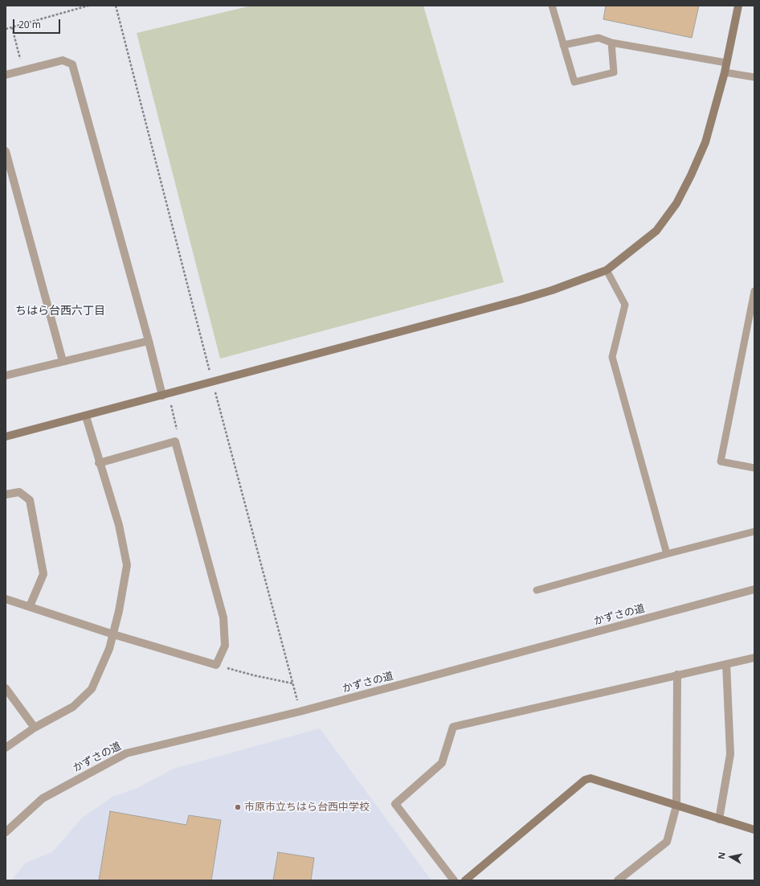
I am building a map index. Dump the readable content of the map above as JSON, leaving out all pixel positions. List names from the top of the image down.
{
  "streets": {
    "street": ["かずさの道"]
  },
  "districts": ["ちはら台西六丁目"],
  "places": ["市原市立ちはら台西中学校"],
  "scale_bar": "20 m",
  "north": "left"
}
